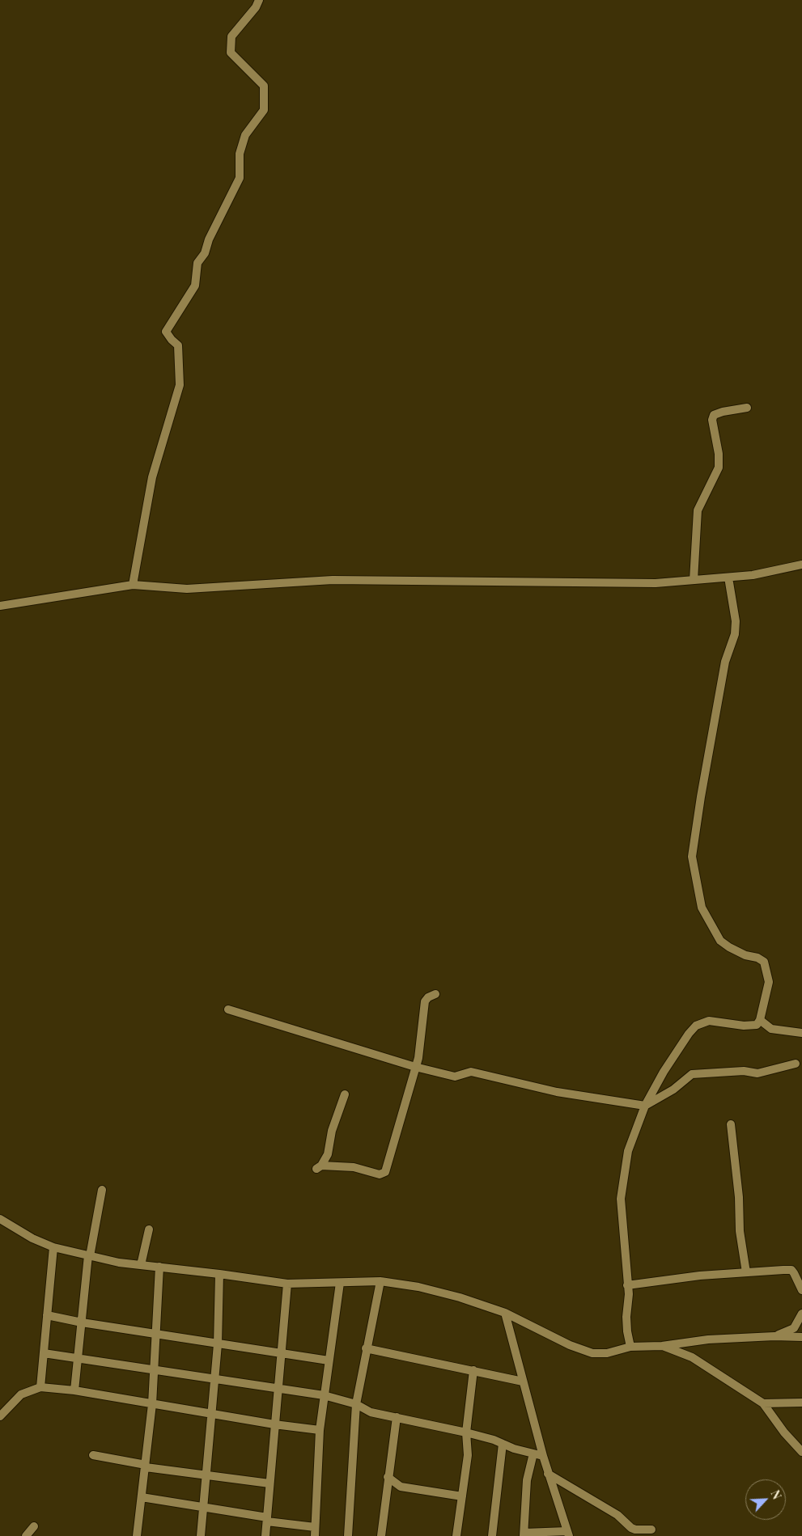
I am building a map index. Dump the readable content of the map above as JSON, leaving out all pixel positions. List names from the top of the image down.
{
  "north": "top right"
}
